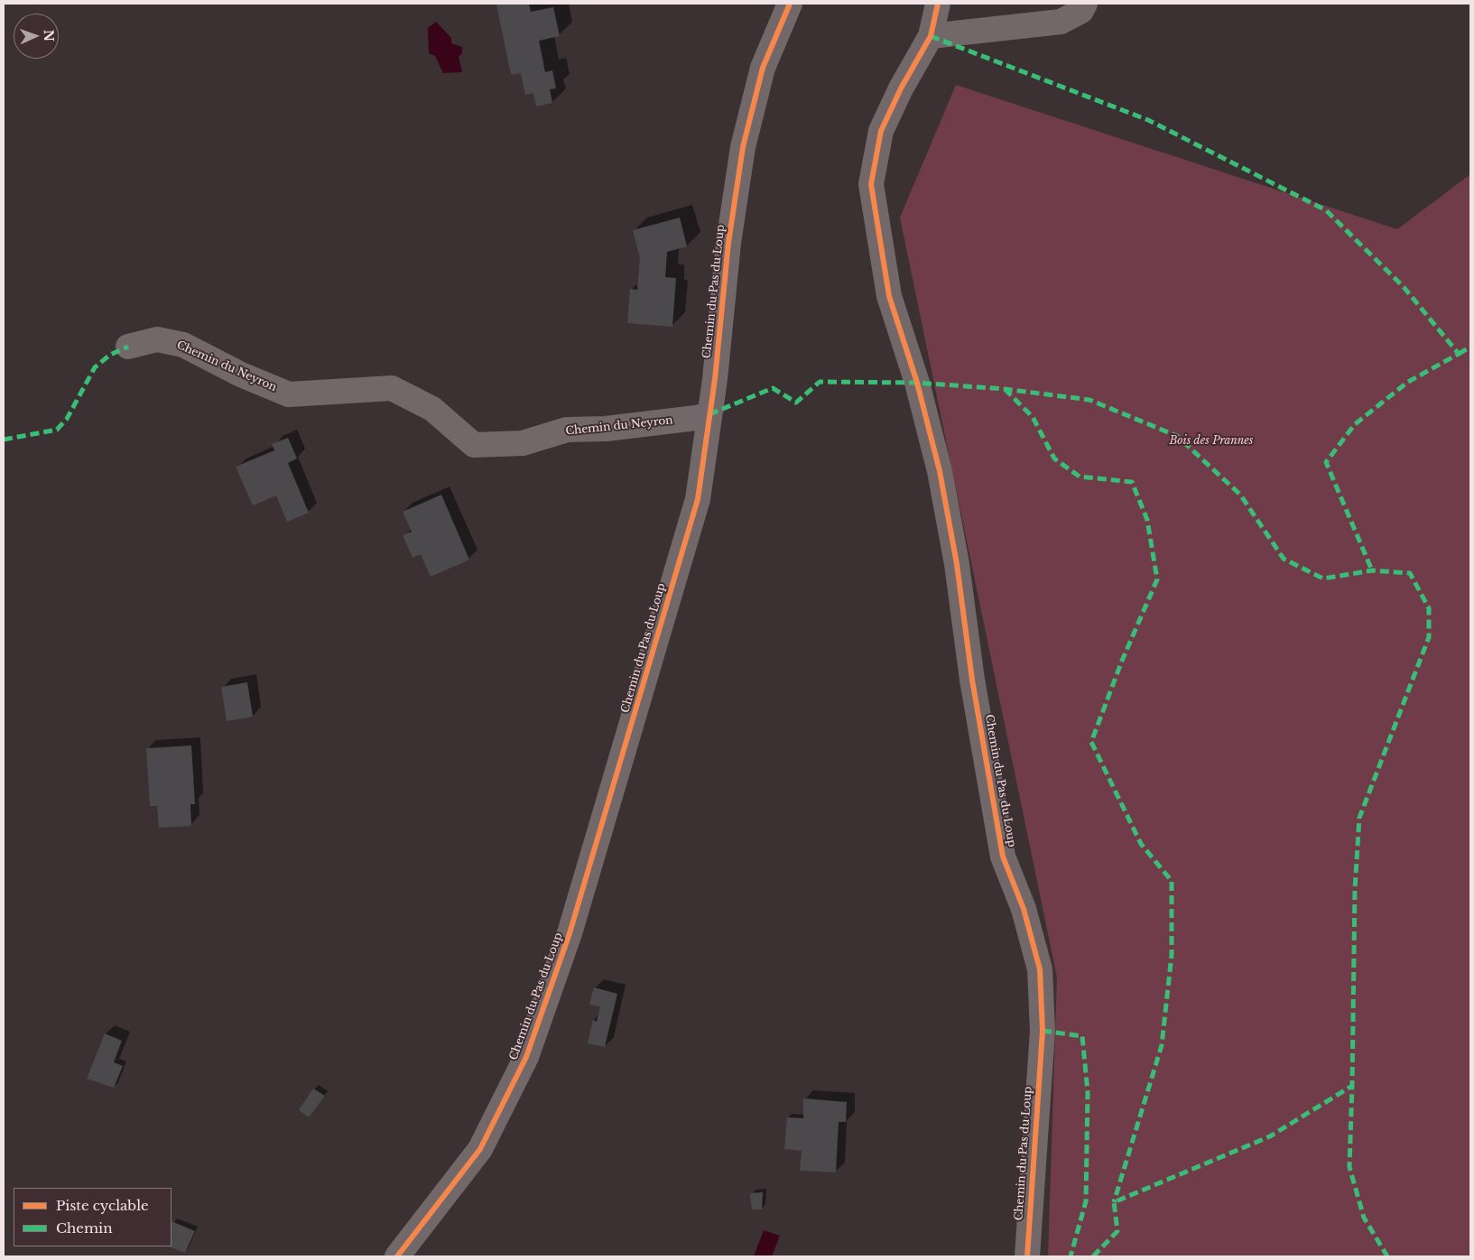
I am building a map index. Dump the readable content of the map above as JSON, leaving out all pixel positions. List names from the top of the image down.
{
  "streets": {
    "street": ["Chemin du Pas du Loup", "Chemin du Neyron"]
  },
  "crossings": [
    ["Chemin du Pas du Loup", "Chemin du Neyron"]
  ],
  "parks": ["Bois des Prannes"],
  "legend": ["Piste cyclable", "Chemin"],
  "north": "right"
}
